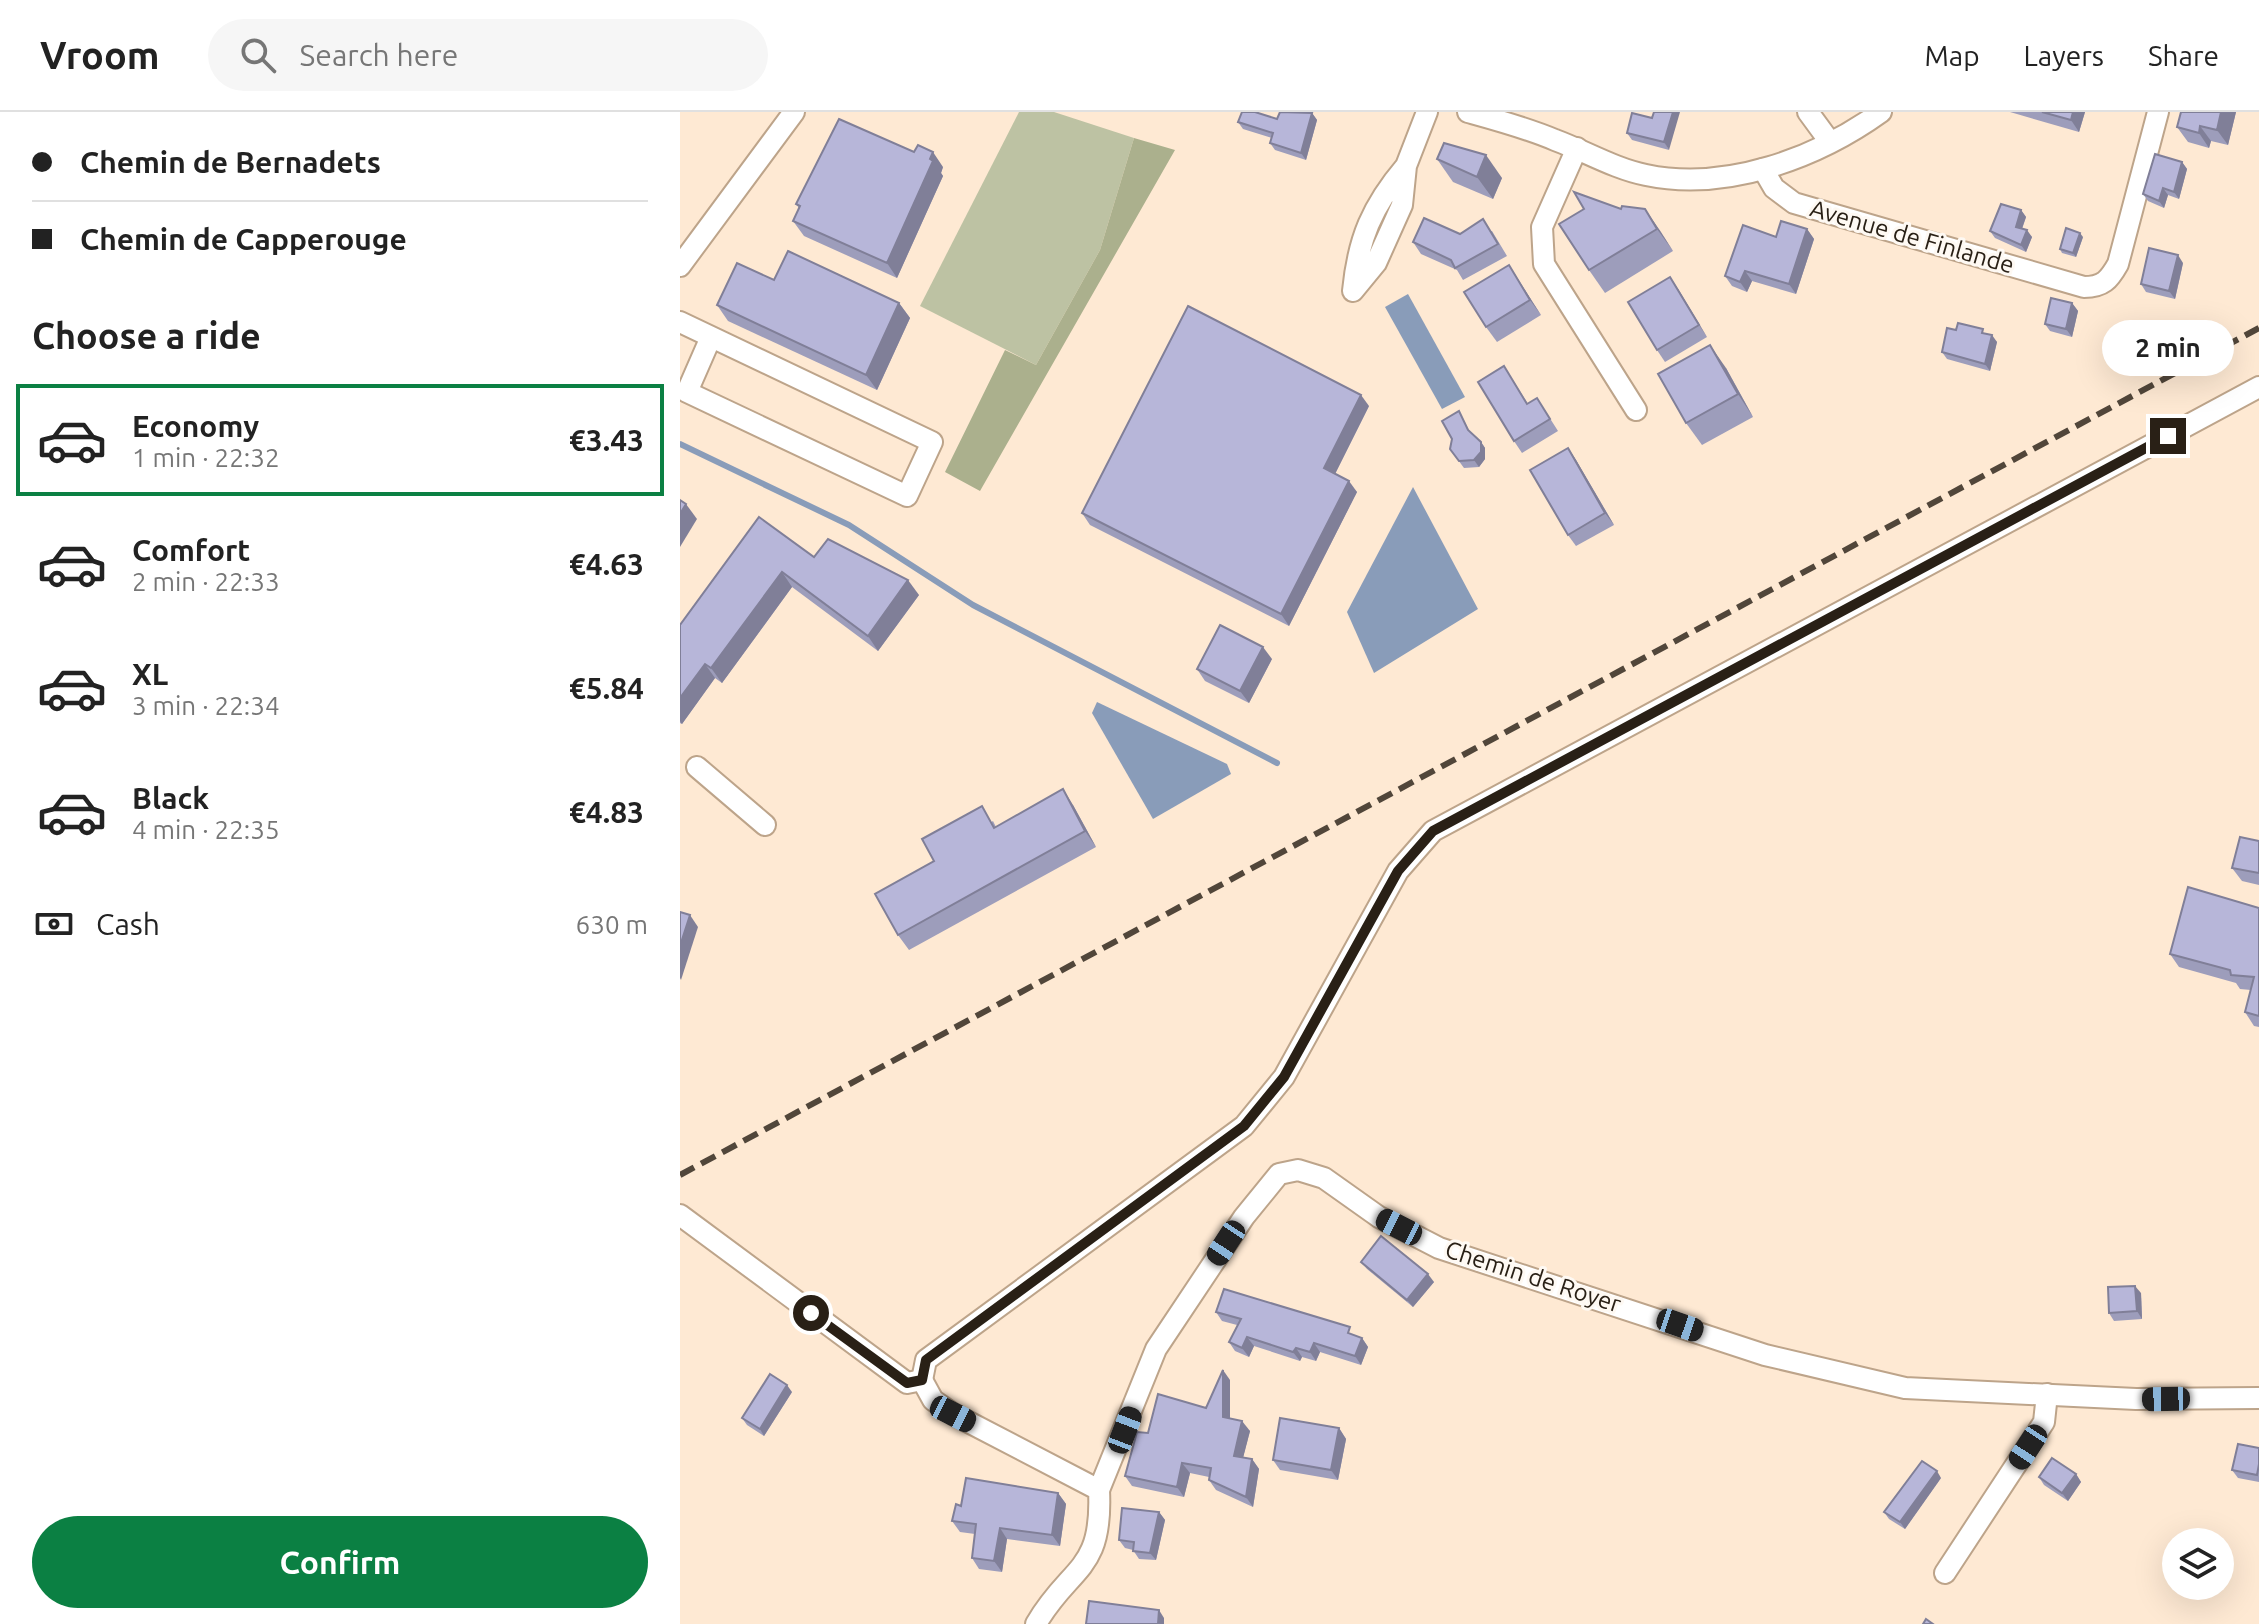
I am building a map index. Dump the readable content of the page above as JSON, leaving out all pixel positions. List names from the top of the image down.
{
  "streets": {
    "street": ["Avenue de Finlande", "Chemin de Royer"]
  },
  "page": {
    "header": "Vroom",
    "search": "Search here",
    "nav": ["Map", "Layers", "Share"],
    "banner": ["Chemin de Bernadets", "Chemin de Capperouge"],
    "heading": "Choose a ride",
    "bubble": "2 min",
    "list": [
      {
        "name": "Economy",
        "note": "1 min · 22:32",
        "value": "€3.43"
      },
      {
        "name": "Comfort",
        "note": "2 min · 22:33",
        "value": "€4.63"
      },
      {
        "name": "XL",
        "note": "3 min · 22:34",
        "value": "€5.84"
      },
      {
        "name": "Black",
        "note": "4 min · 22:35",
        "value": "€4.83"
      }
    ],
    "pay": ["Cash", "630 m"],
    "buttons": "Confirm"
  }
}
